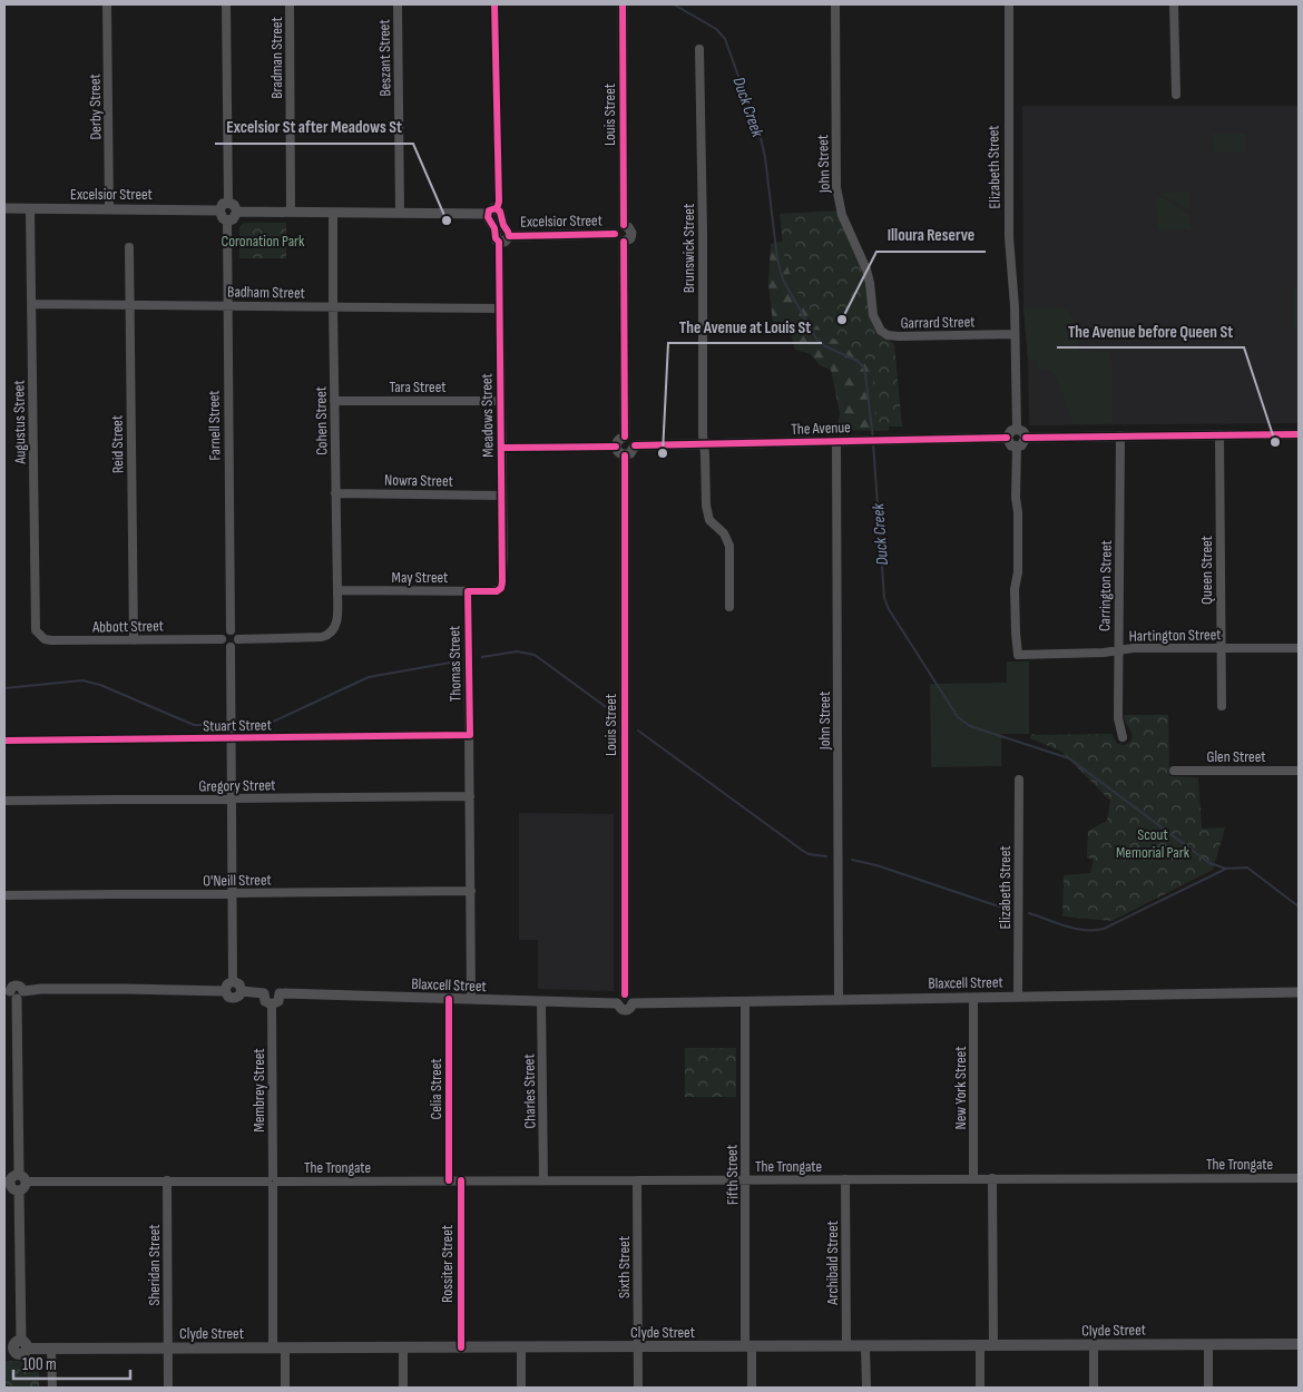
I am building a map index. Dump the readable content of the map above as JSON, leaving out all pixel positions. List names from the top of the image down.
{
  "streets": {
    "main road": ["Clyde Street"],
    "street": [
      "Bradman Street",
      "Beszant Street",
      "Derby Street",
      "Louis Street",
      "John Street",
      "Elizabeth Street",
      "Excelsior Street",
      "Brunswick Street",
      "Badham Street",
      "Garrard Street",
      "Tara Street",
      "Meadows Street",
      "Cohen Street",
      "Augustus Street",
      "Farnell Street",
      "The Avenue",
      "Reid Street",
      "Nowra Street",
      "Queen Street",
      "May Street",
      "Carrington Street",
      "Abbott Street",
      "Hartington Street",
      "Thomas Street",
      "Stuart Street",
      "Glen Street",
      "Gregory Street",
      "O'Neill Street",
      "Blaxcell Street",
      "New York Street",
      "Celia Street",
      "Membrey Street",
      "Charles Street",
      "The Trongate",
      "Fifth Street",
      "Archibald Street",
      "Rossiter Street",
      "Sheridan Street",
      "Sixth Street"
    ]
  },
  "crossings": [
    ["Derby Street", "Excelsior Street"],
    ["Louis Street", "Excelsior Street"],
    ["Louis Street", "The Avenue"],
    ["Louis Street", "Blaxcell Street"],
    ["John Street", "Garrard Street"],
    ["John Street", "The Avenue"],
    ["John Street", "Blaxcell Street"],
    ["Elizabeth Street", "Garrard Street"],
    ["Elizabeth Street", "The Avenue"],
    ["Elizabeth Street", "Hartington Street"],
    ["Elizabeth Street", "Blaxcell Street"],
    ["Excelsior Street", "Augustus Street"],
    ["Excelsior Street", "Farnell Street"],
    ["Brunswick Street", "The Avenue"],
    ["Badham Street", "Meadows Street"],
    ["Badham Street", "Cohen Street"],
    ["Badham Street", "Augustus Street"],
    ["Badham Street", "Farnell Street"],
    ["Badham Street", "Reid Street"],
    ["Tara Street", "Meadows Street"],
    ["Tara Street", "Cohen Street"],
    ["Meadows Street", "Nowra Street"],
    ["Meadows Street", "May Street"],
    ["Cohen Street", "Farnell Street"],
    ["Cohen Street", "Nowra Street"],
    ["Cohen Street", "May Street"],
    ["Cohen Street", "Abbott Street"],
    ["Augustus Street", "Abbott Street"],
    ["Farnell Street", "Abbott Street"],
    ["The Avenue", "Hartington Street"],
    ["Reid Street", "Abbott Street"],
    ["Queen Street", "Hartington Street"],
    ["May Street", "Thomas Street"],
    ["Carrington Street", "Hartington Street"],
    ["Thomas Street", "Stuart Street"],
    ["Thomas Street", "Gregory Street"],
    ["Thomas Street", "O'Neill Street"],
    ["Thomas Street", "Blaxcell Street"],
    ["Blaxcell Street", "New York Street"],
    ["Blaxcell Street", "Celia Street"],
    ["Blaxcell Street", "Membrey Street"],
    ["Blaxcell Street", "Charles Street"],
    ["Blaxcell Street", "Fifth Street"],
    ["New York Street", "The Trongate"],
    ["Celia Street", "The Trongate"],
    ["Membrey Street", "The Trongate"],
    ["Membrey Street", "Clyde Street"],
    ["Charles Street", "The Trongate"],
    ["The Trongate", "Fifth Street"],
    ["The Trongate", "Archibald Street"],
    ["The Trongate", "Rossiter Street"],
    ["The Trongate", "Sheridan Street"],
    ["The Trongate", "Sixth Street"],
    ["Fifth Street", "Clyde Street"],
    ["Archibald Street", "Clyde Street"],
    ["Rossiter Street", "Clyde Street"],
    ["Sheridan Street", "Clyde Street"],
    ["Sixth Street", "Clyde Street"]
  ],
  "water": ["Duck Creek"],
  "parks": ["Coronation Park", "Scout Memorial Park"],
  "places": [
    "Excelsior St after Meadows St",
    "Illoura Reserve",
    "The Avenue before Queen St",
    "The Avenue at Louis St"
  ],
  "scale_bar": "100 m"
}
